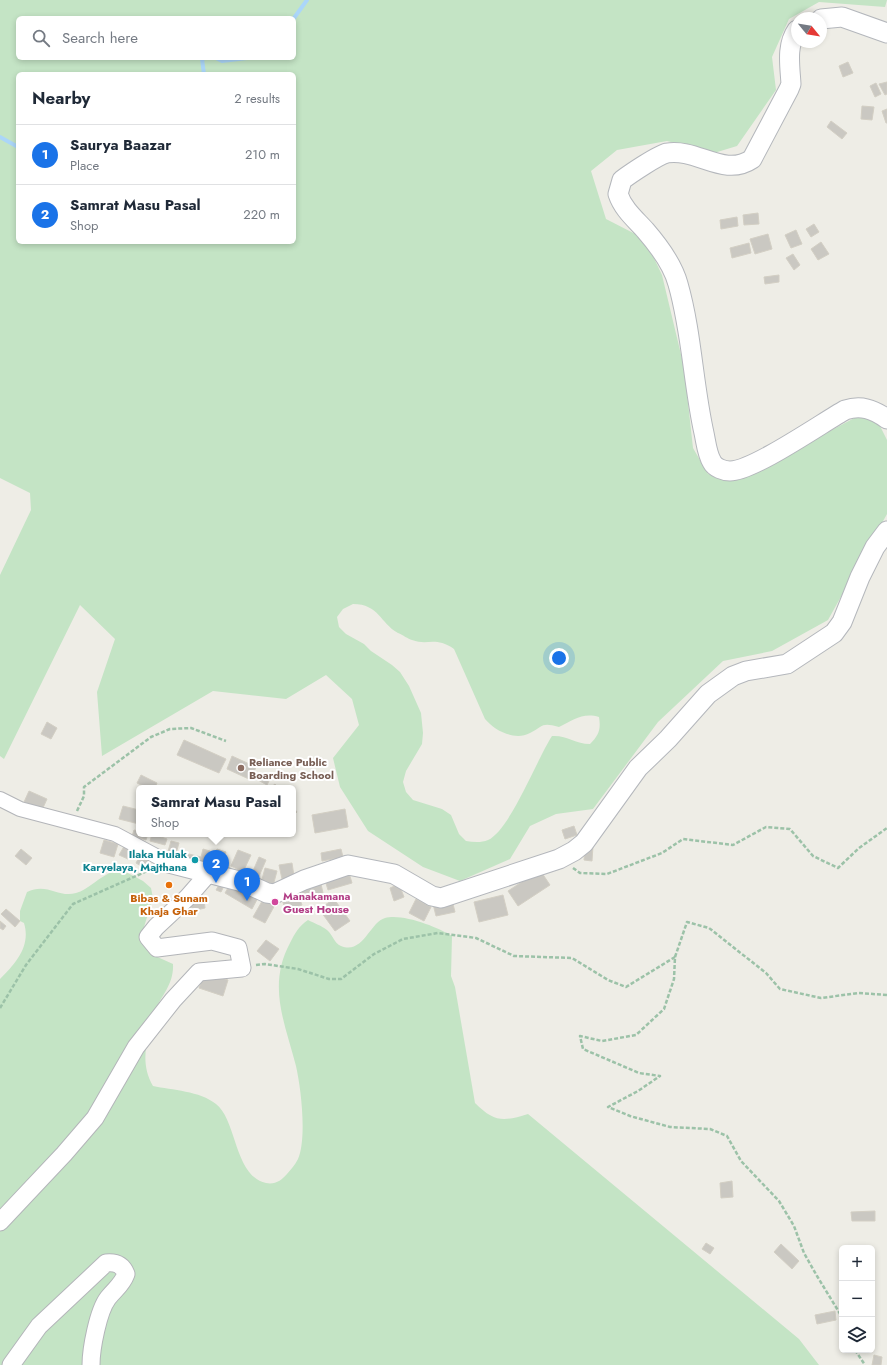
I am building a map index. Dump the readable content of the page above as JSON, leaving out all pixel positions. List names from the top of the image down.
{
  "places": [
    "Reliance Public Boarding School",
    "Ilaka Hulak Karyelaya, Majthana",
    "Bibas & Sunam Khaja Ghar",
    "Manakamana Guest House"
  ],
  "north": "bottom right",
  "page": {
    "search": "Search here",
    "heading": ["Nearby", "2 results"],
    "list": [
      {
        "mark": "1",
        "name": "Saurya Baazar",
        "note": "Place",
        "value": "210 m"
      },
      {
        "mark": "2",
        "name": "Samrat Masu Pasal",
        "note": "Shop",
        "value": "220 m"
      }
    ],
    "popup": ["Samrat Masu Pasal", "Shop"],
    "pins": ["2", "1"],
    "map_buttons": ["+", "−"]
  }
}
